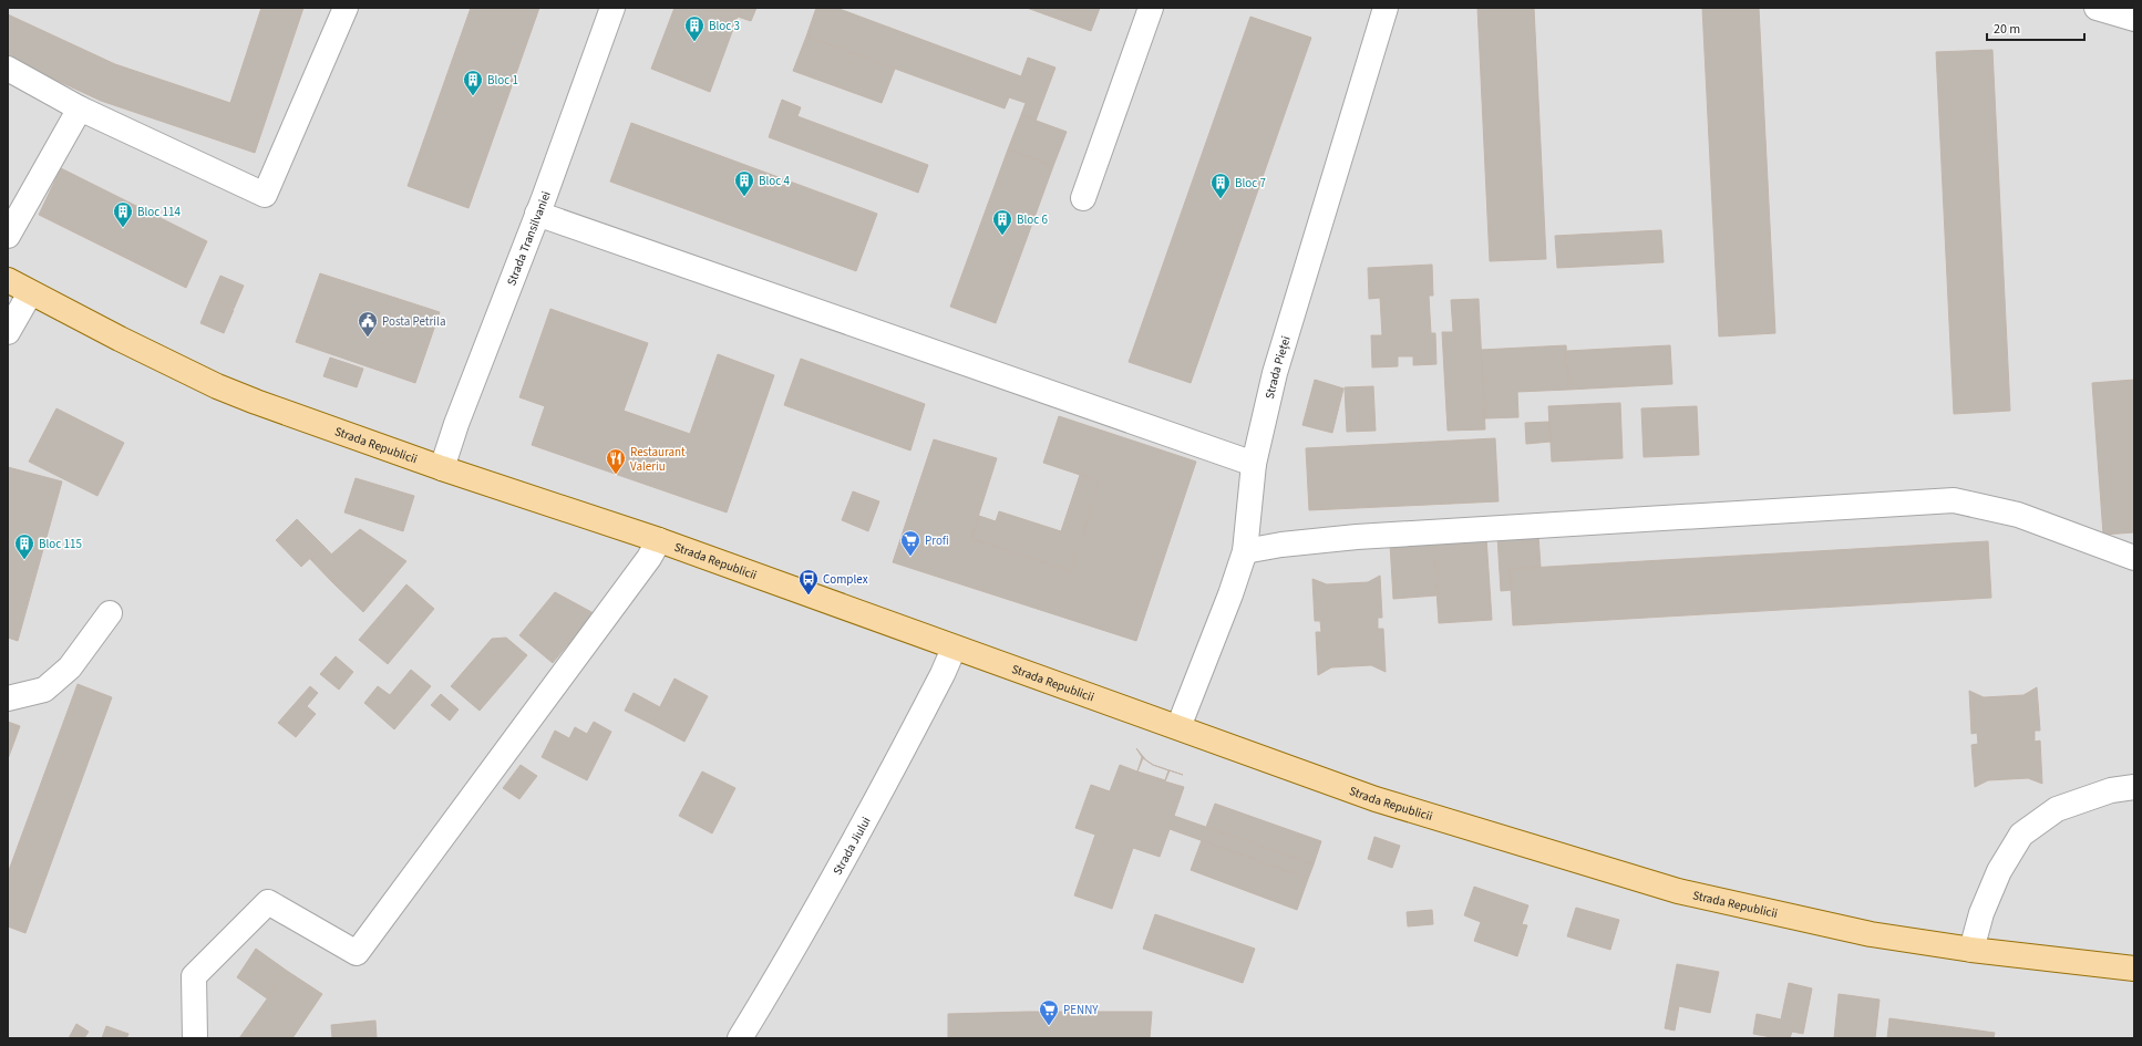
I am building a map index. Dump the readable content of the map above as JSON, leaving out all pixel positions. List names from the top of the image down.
{
  "streets": {
    "main road": ["Strada Republicii"],
    "street": ["Strada Transilvaniei", "Strada Pieței", "Strada Jiului"]
  },
  "crossings": [
    ["Strada Transilvaniei", "Strada Republicii"],
    ["Strada Pieței", "Strada Republicii"],
    ["Strada Republicii", "Strada Jiului"]
  ],
  "places": {
    "building": [
      "Bloc 3",
      "Bloc 1",
      "Bloc 4",
      "Bloc 7",
      "Bloc 114",
      "Bloc 6",
      "Bloc 115"
    ],
    "public building": ["Posta Petrila"],
    "restaurant": ["Restaurant Valeriu"],
    "supermarket": ["Profi", "PENNY"],
    "bus stop": ["Complex"]
  },
  "scale_bar": "20 m"
}
